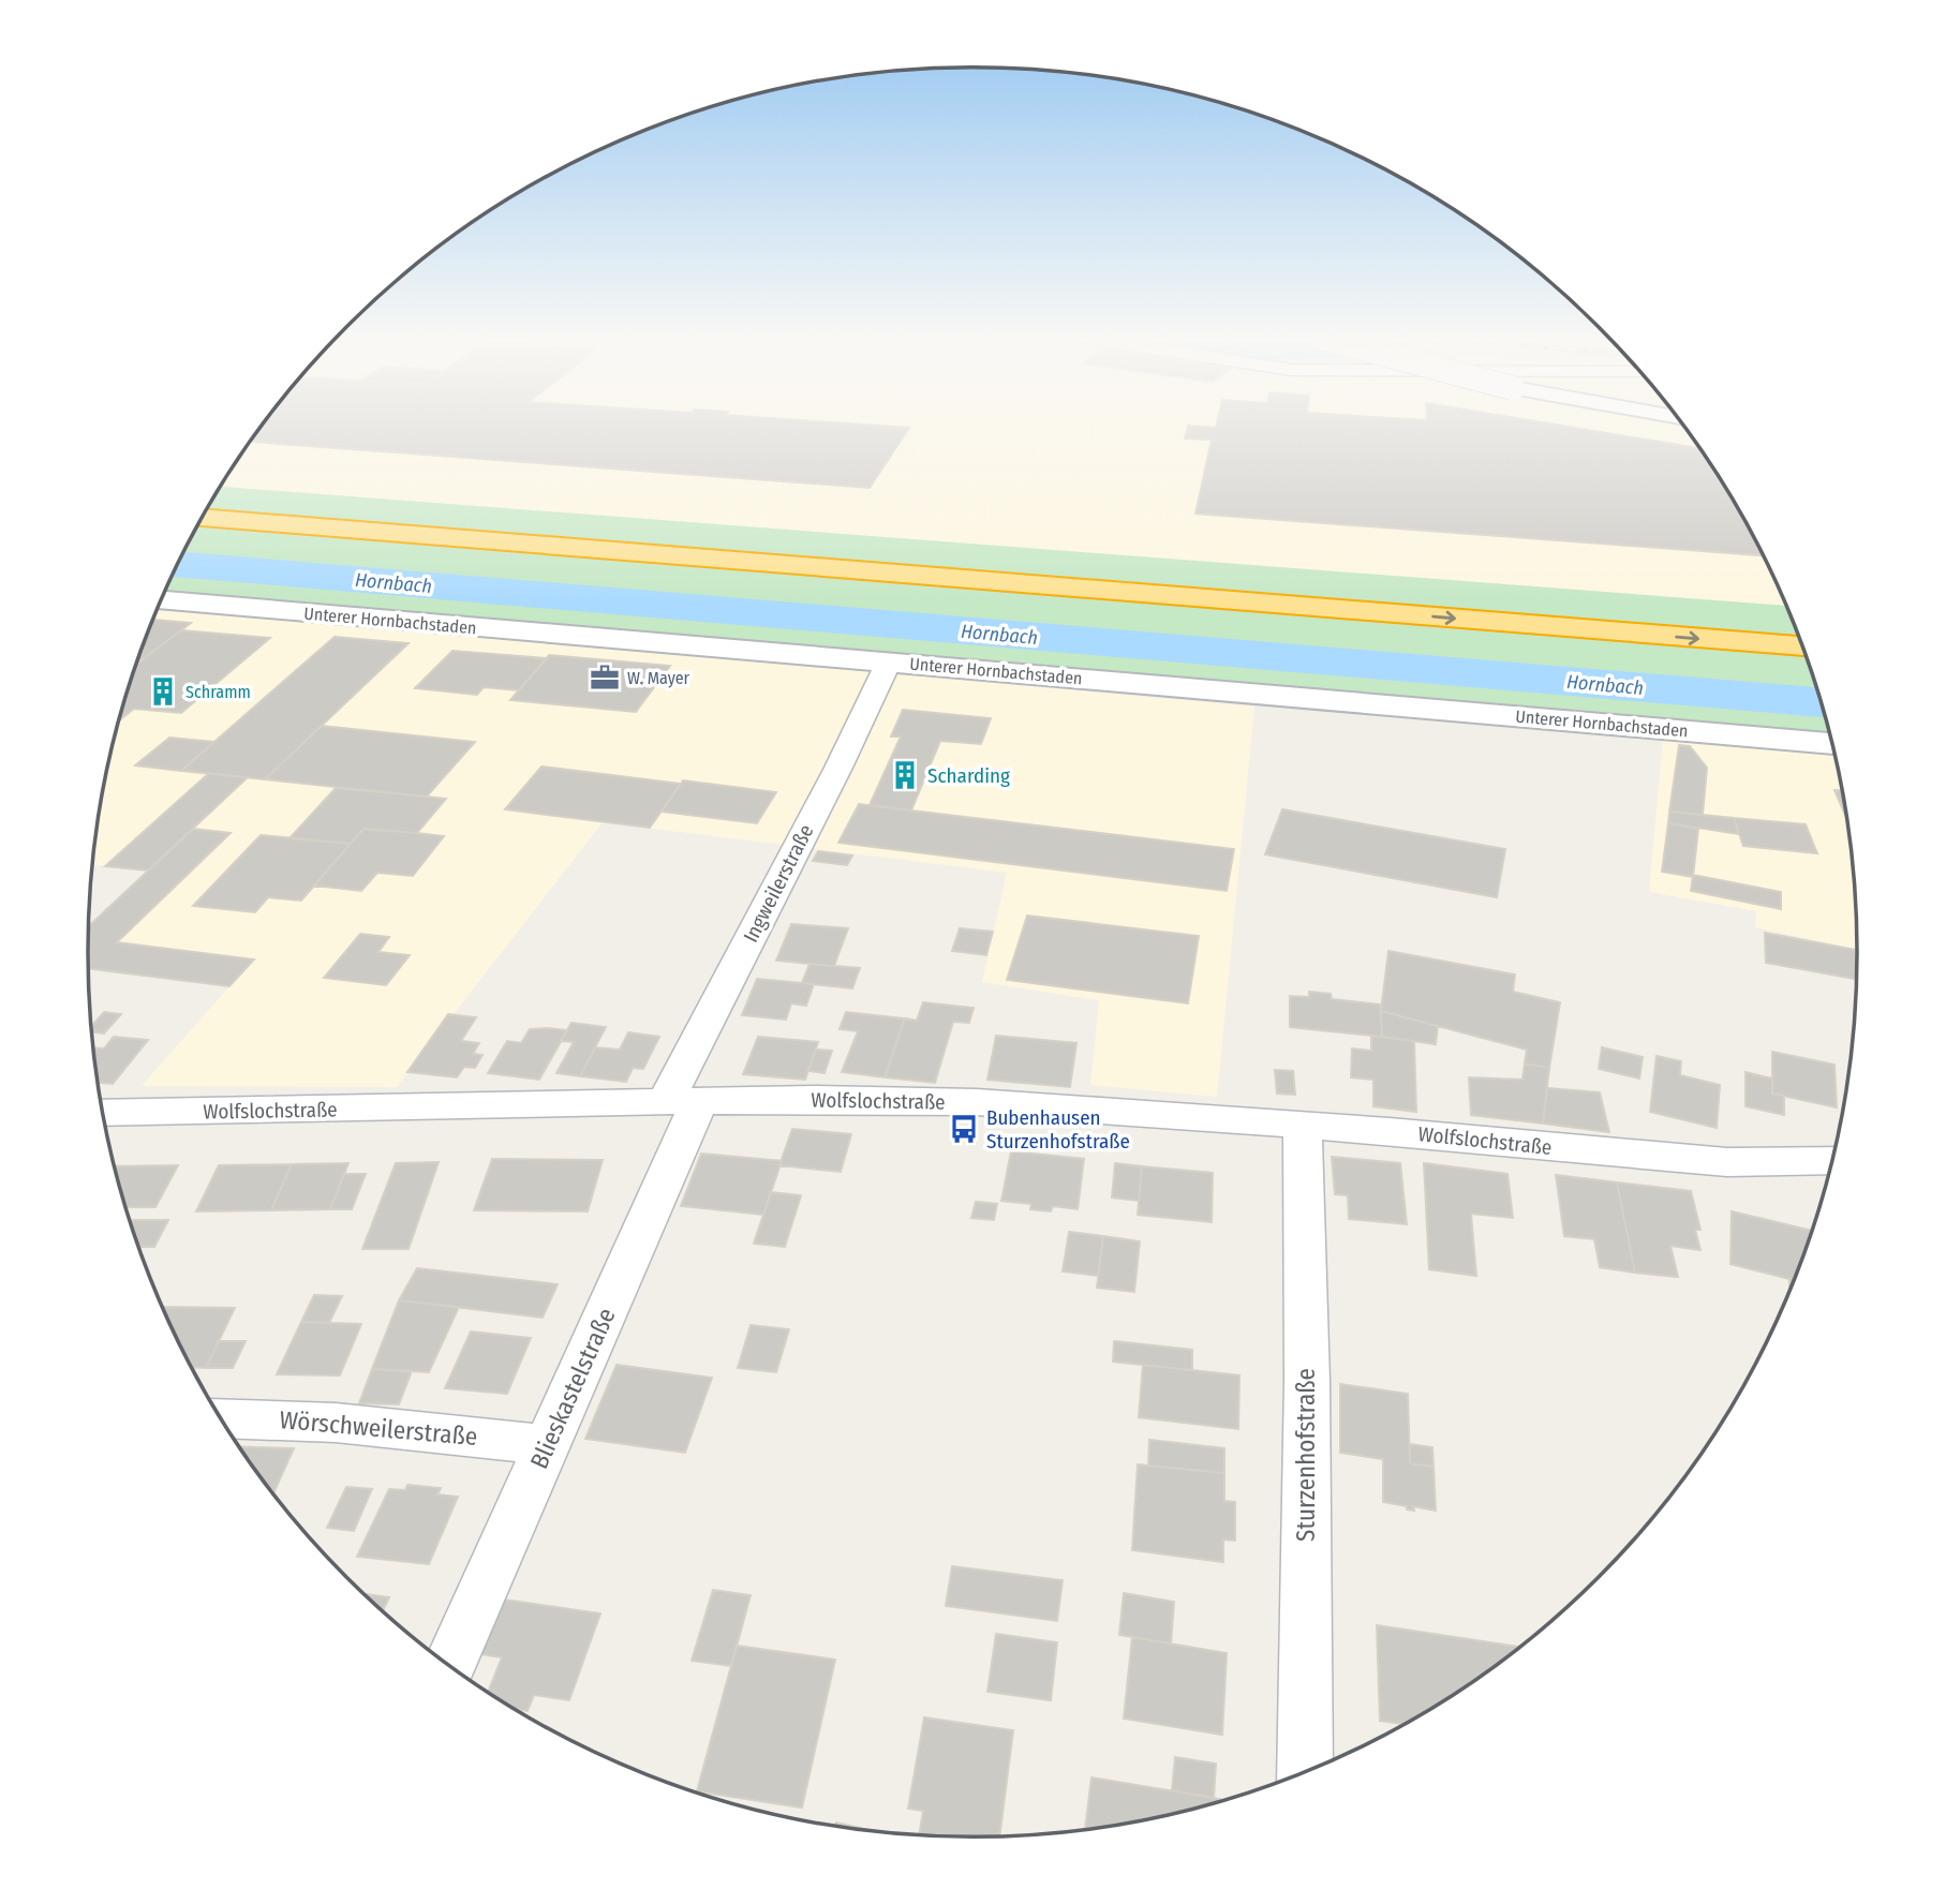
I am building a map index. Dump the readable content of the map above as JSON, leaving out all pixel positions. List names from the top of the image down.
{
  "streets": {
    "street": [
      "Unterer Hornbachstaden",
      "Ingweilerstraße",
      "Wolfslochstraße",
      "Blieskastelstraße",
      "Wörschweilerstraße",
      "Sturzenhofstraße"
    ]
  },
  "crossings": [
    ["Unterer Hornbachstaden", "Ingweilerstraße"],
    ["Ingweilerstraße", "Wolfslochstraße"],
    ["Ingweilerstraße", "Blieskastelstraße"],
    ["Wolfslochstraße", "Blieskastelstraße"],
    ["Wolfslochstraße", "Sturzenhofstraße"],
    ["Blieskastelstraße", "Wörschweilerstraße"]
  ],
  "water": ["Hornbach"],
  "places": {
    "office": ["W. Mayer"],
    "building": ["Schramm", "Scharding"],
    "bus stop": ["Bubenhausen Sturzenhofstraße"]
  }
}
